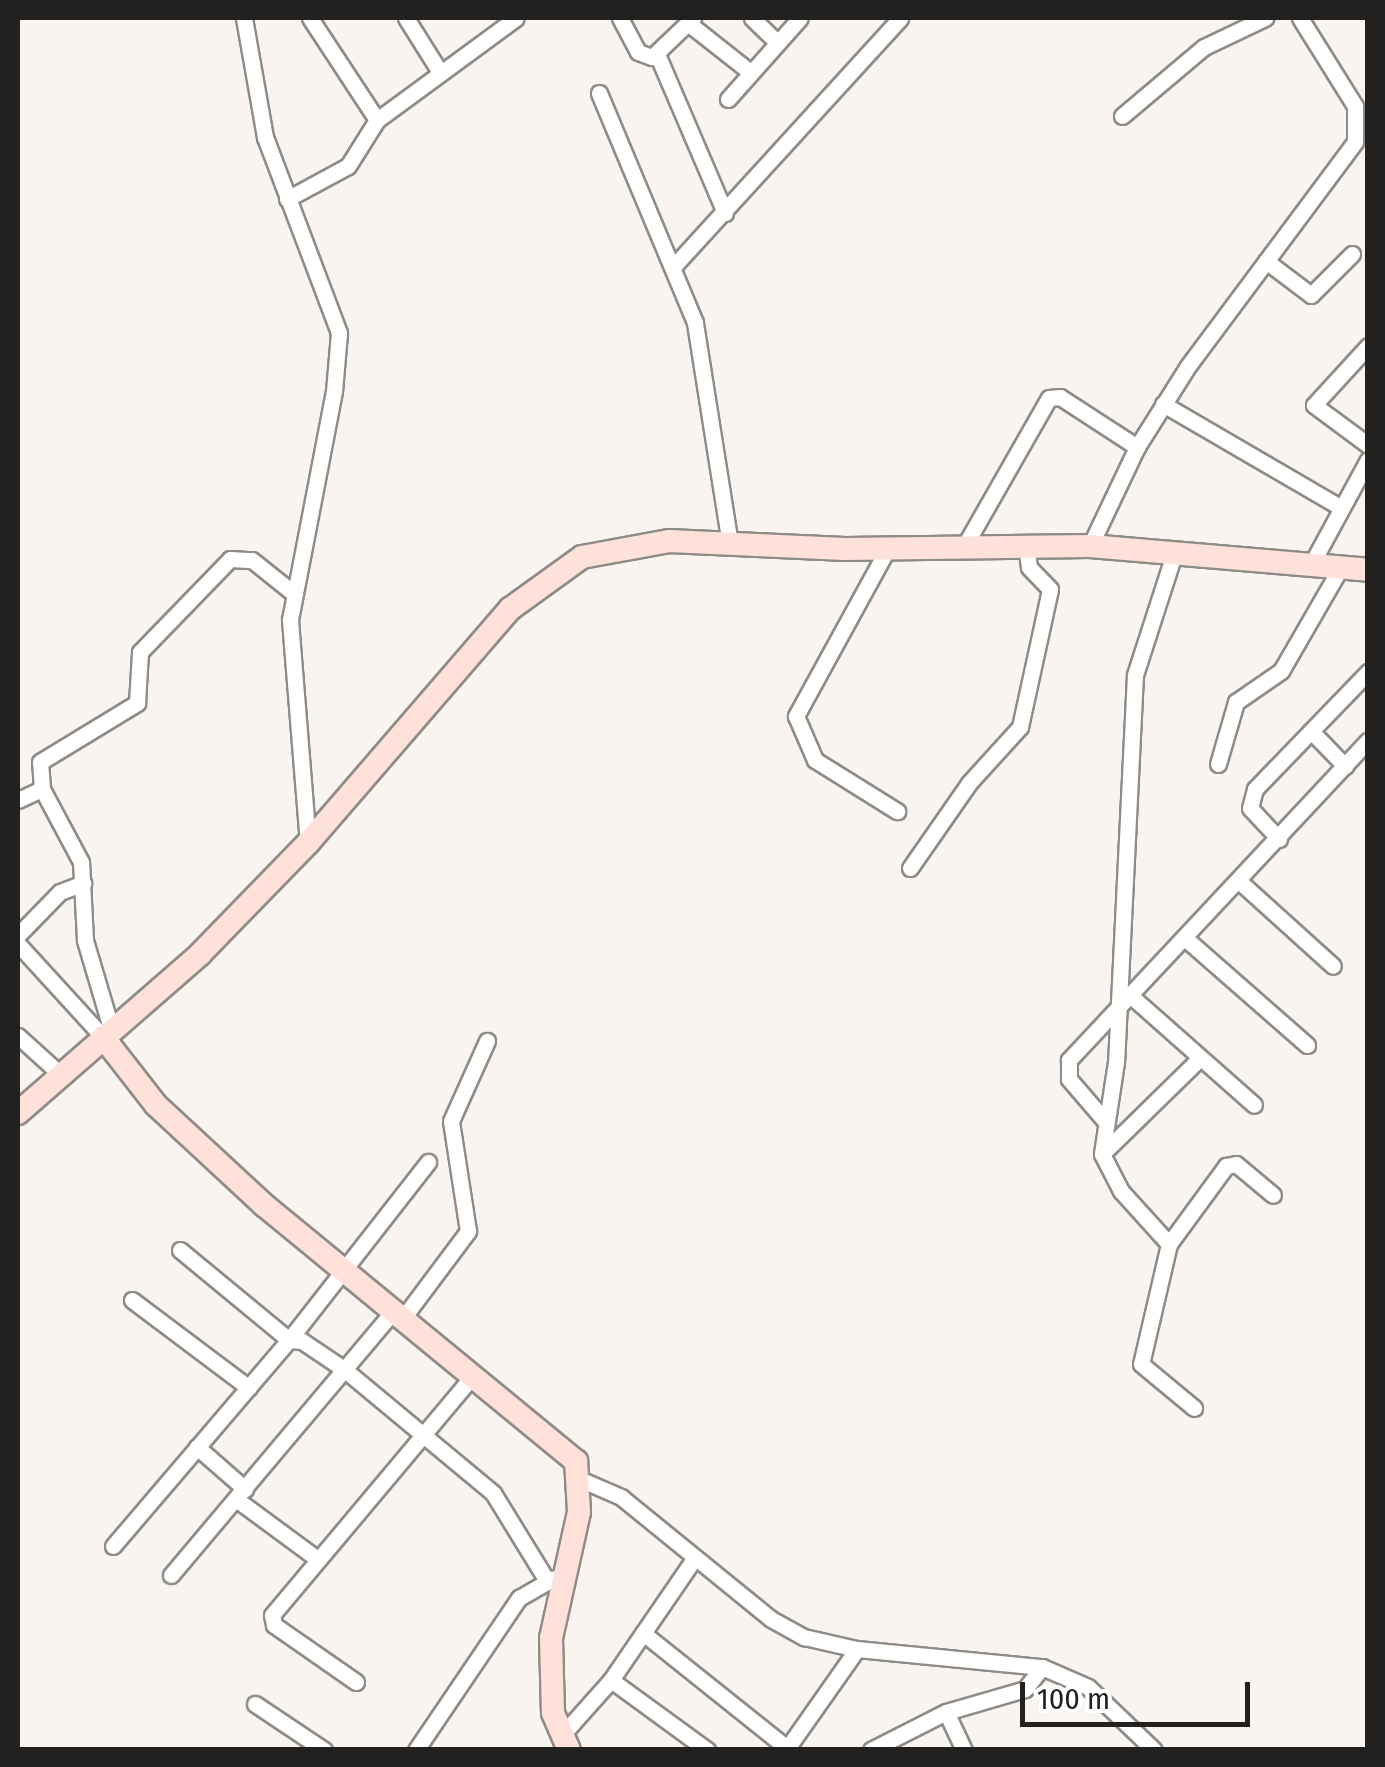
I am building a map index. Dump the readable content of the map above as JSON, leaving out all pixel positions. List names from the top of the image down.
{
  "scale_bar": "100 m"
}
